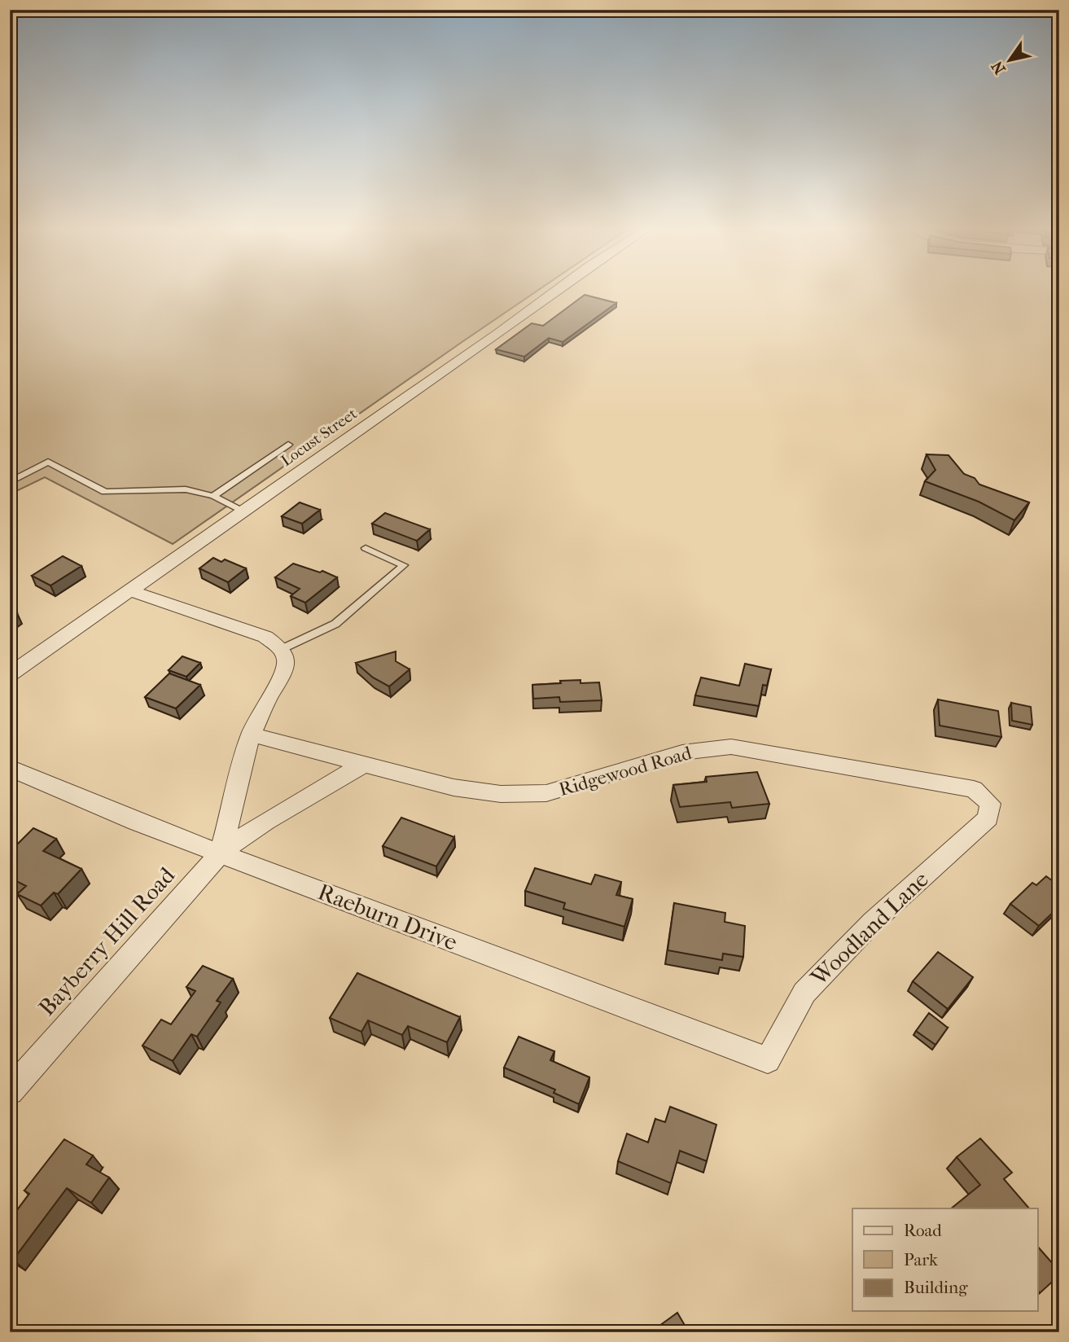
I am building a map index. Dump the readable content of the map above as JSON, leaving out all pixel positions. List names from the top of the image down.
{
  "streets": {
    "street": [
      "Locust Street",
      "Ridgewood Road",
      "Raeburn Drive",
      "Woodland Lane",
      "Bayberry Hill Road"
    ]
  },
  "crossings": [
    ["Ridgewood Road", "Woodland Lane"],
    ["Ridgewood Road", "Bayberry Hill Road"],
    ["Raeburn Drive", "Woodland Lane"],
    ["Raeburn Drive", "Bayberry Hill Road"]
  ],
  "legend": ["Road", "Park", "Building"],
  "north": "bottom left"
}
